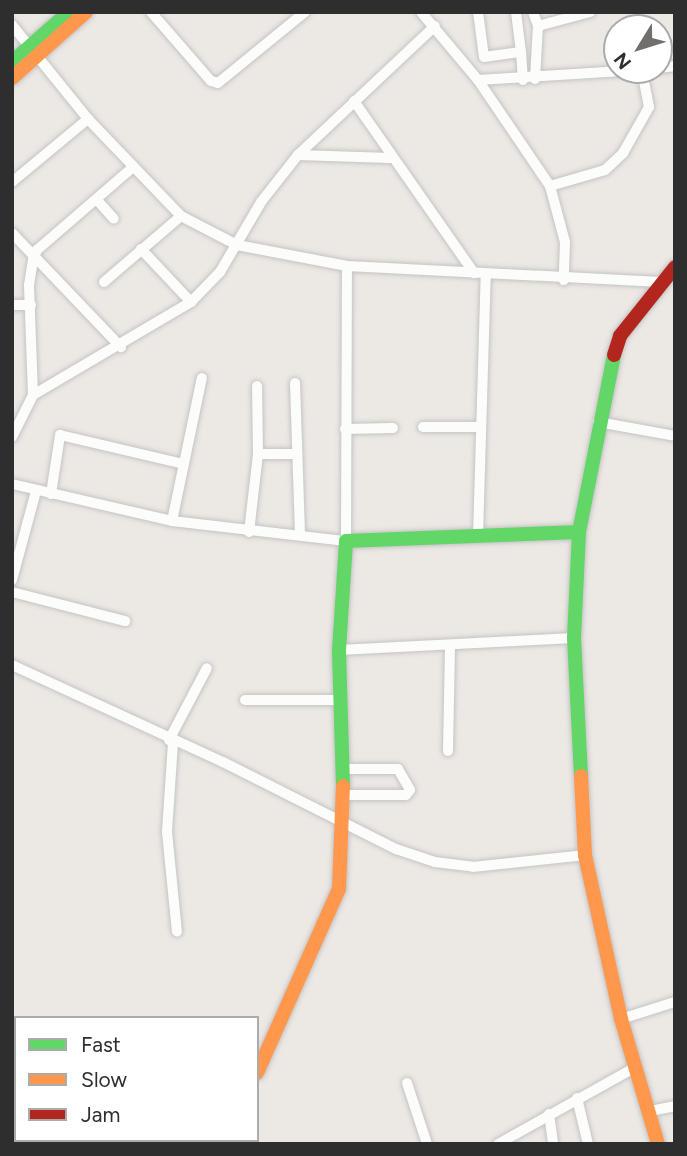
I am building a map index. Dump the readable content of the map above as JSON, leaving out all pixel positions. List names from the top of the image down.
{
  "legend": ["Fast", "Slow", "Jam"],
  "north": "bottom left"
}
